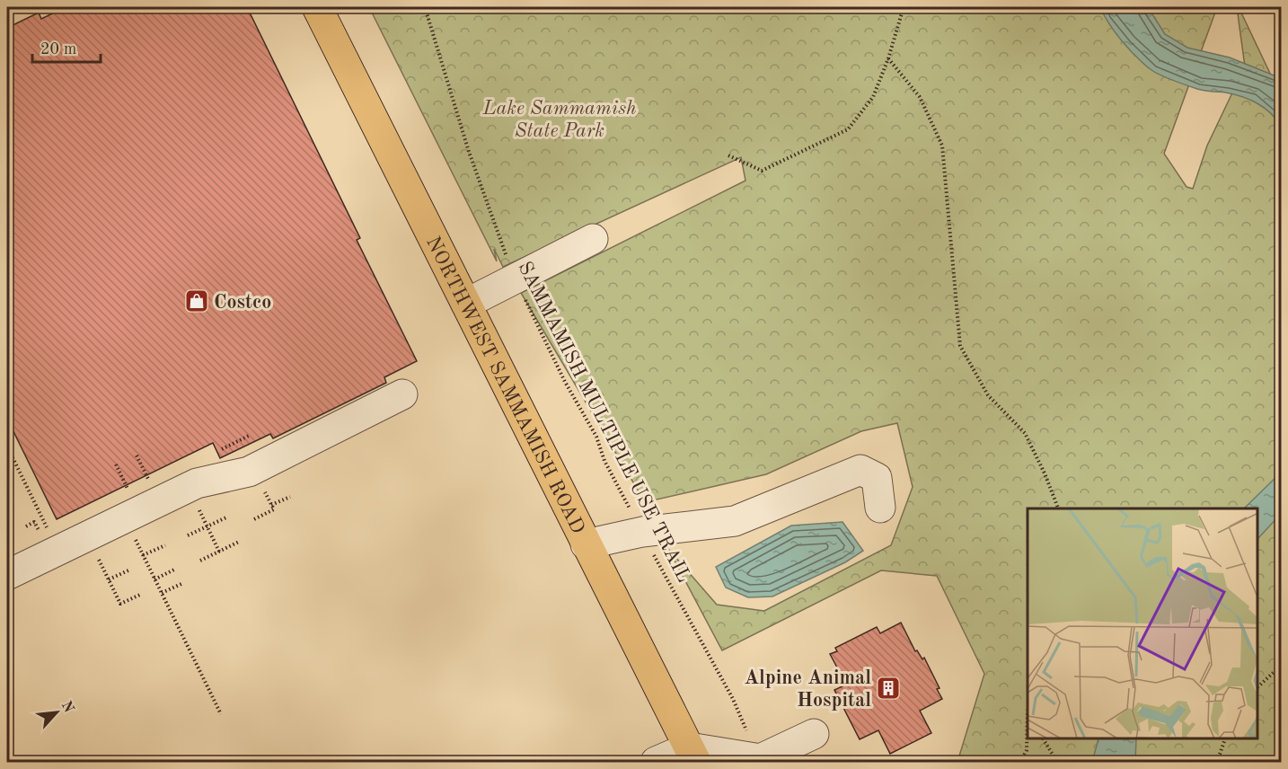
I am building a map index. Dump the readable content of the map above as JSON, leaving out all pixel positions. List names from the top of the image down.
{
  "streets": {
    "main road": ["NORTHWEST SAMMAMISH ROAD"],
    "path": ["SAMMAMISH MULTIPLE USE TRAIL"]
  },
  "parks": ["Lake Sammamish State Park"],
  "places": {
    "shop": ["Costco"],
    "building": ["Alpine Animal Hospital"]
  },
  "scale_bar": "20 m",
  "north": "top right"
}
